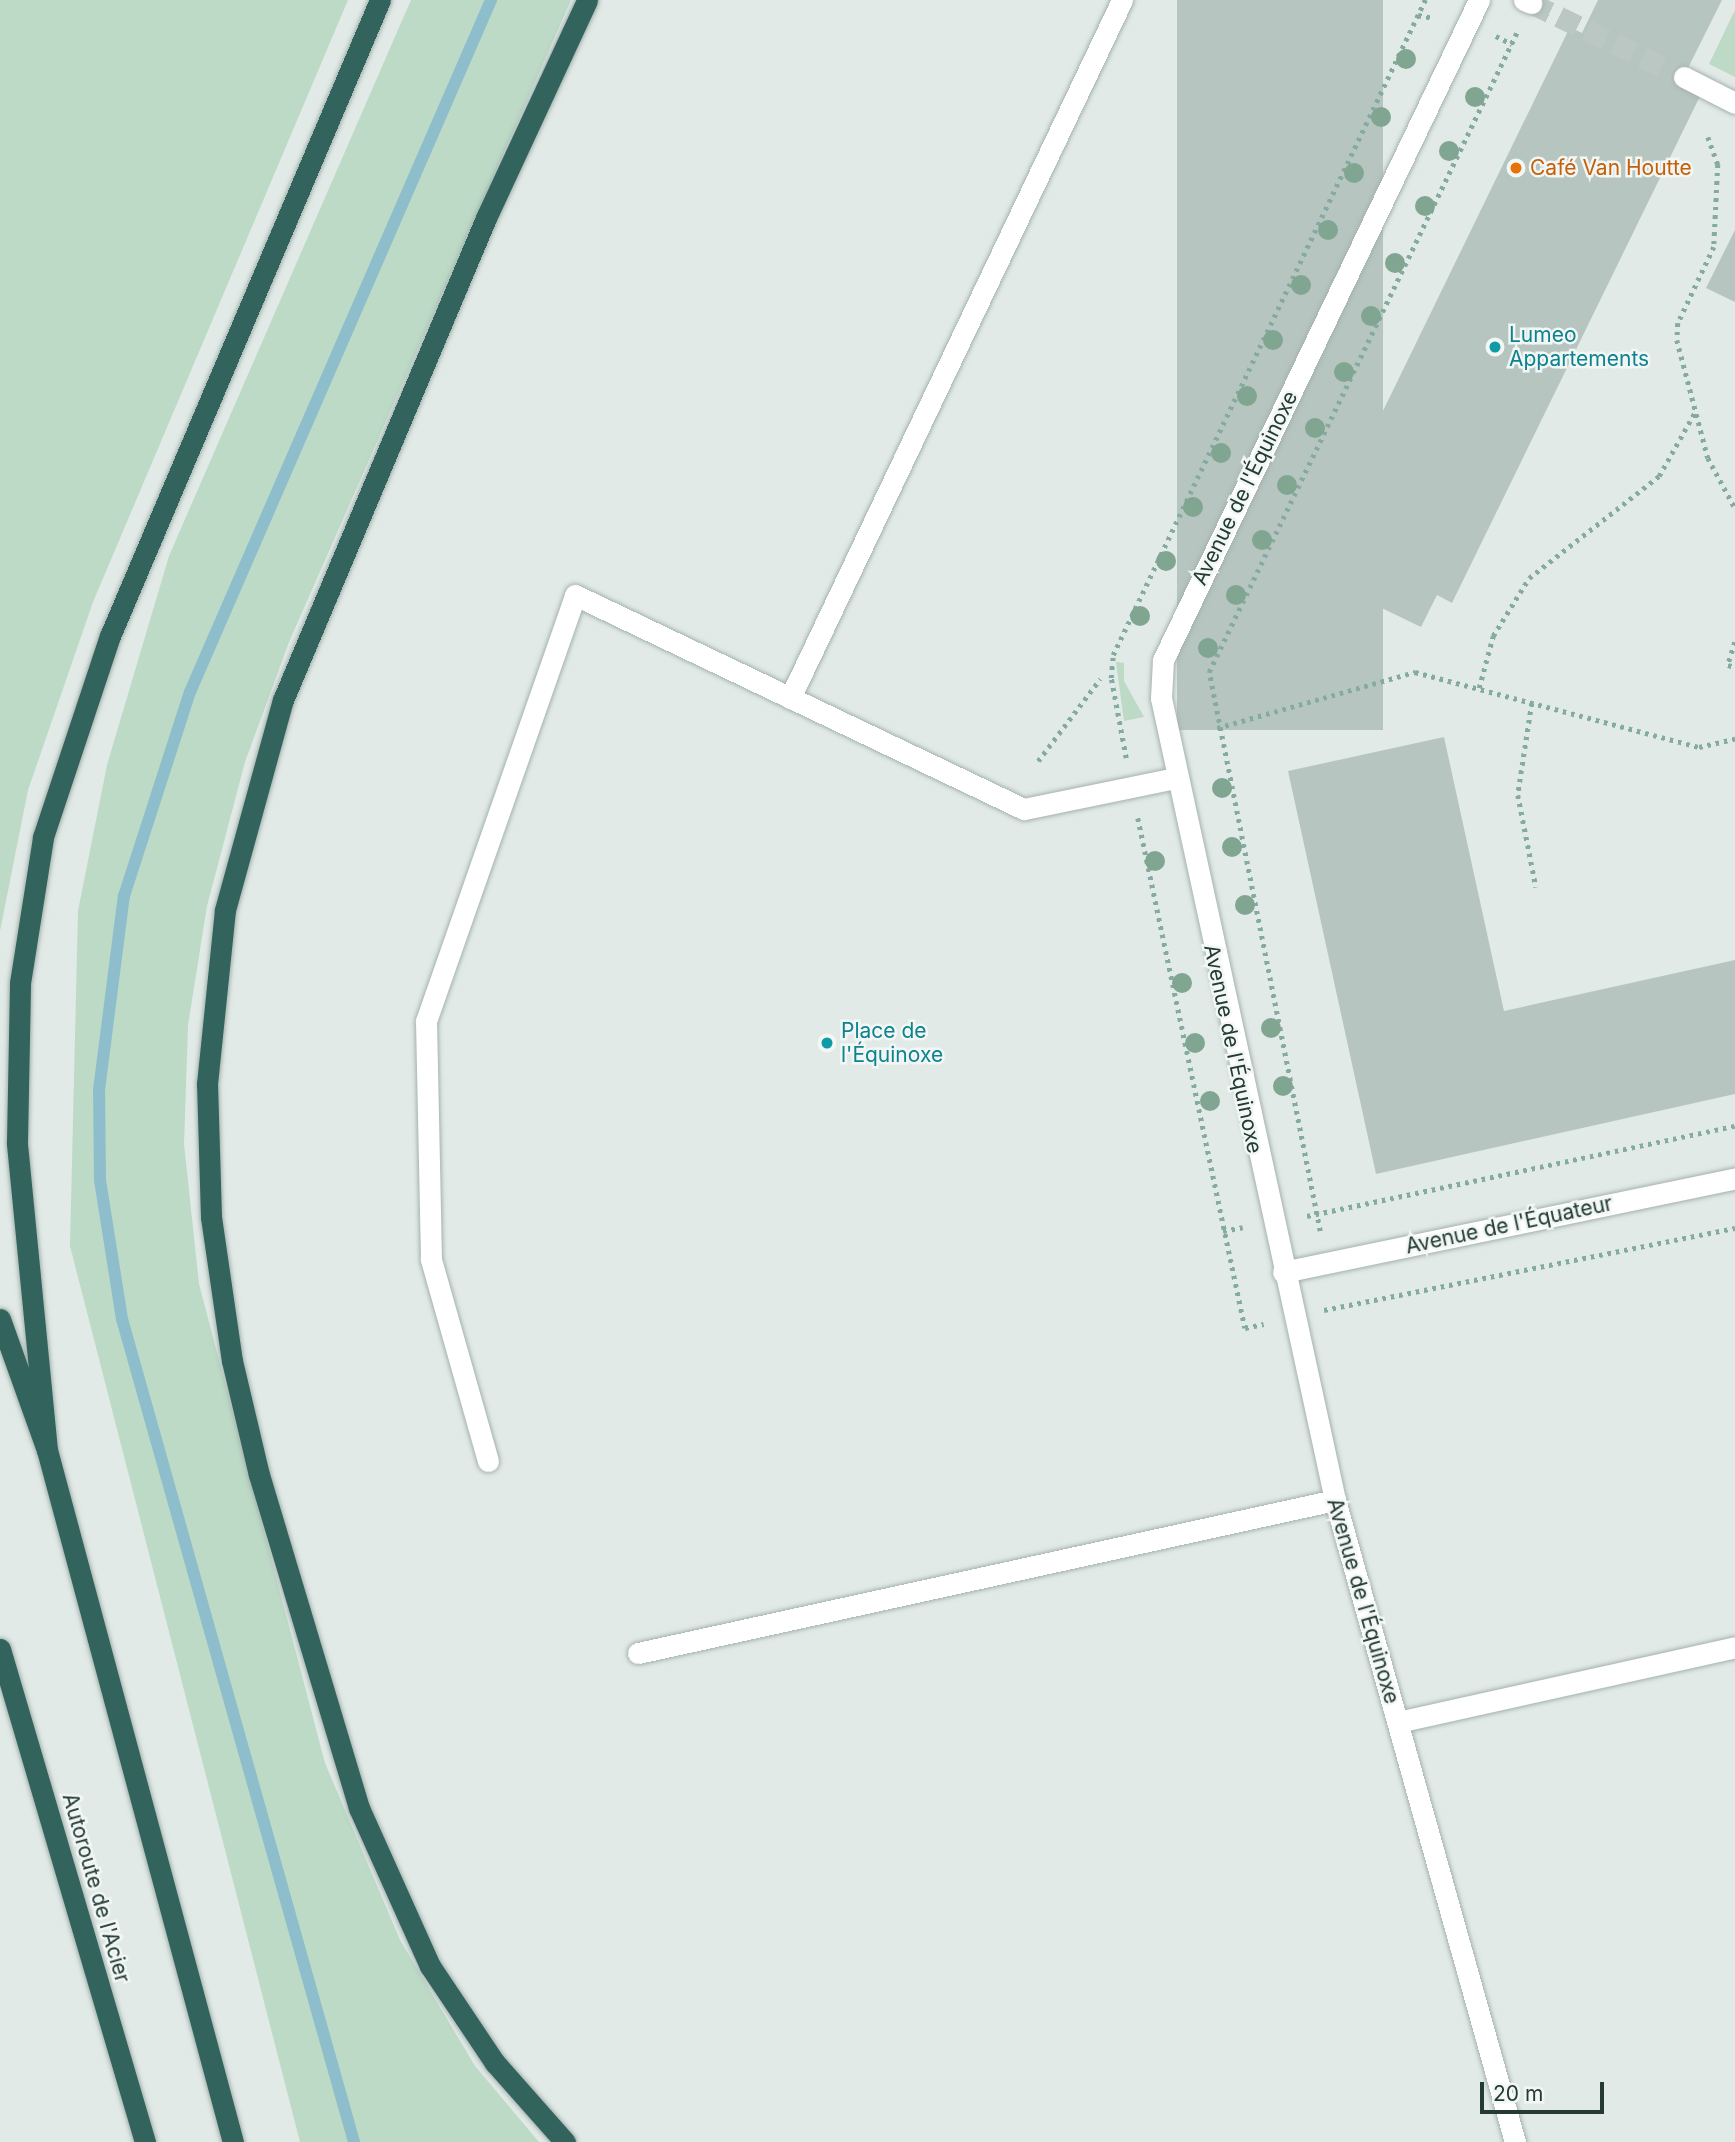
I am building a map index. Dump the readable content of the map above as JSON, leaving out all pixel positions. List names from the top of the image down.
{
  "streets": {
    "highway": ["Autoroute de l'Acier"],
    "street": ["Avenue de l'Équinoxe", "Avenue de l'Équateur"]
  },
  "crossings": [
    ["Avenue de l'Équinoxe", "Avenue de l'Équateur"]
  ],
  "places": ["Café Van Houtte", "Lumeo Appartements", "Place de l'Équinoxe"],
  "scale_bar": "20 m"
}
